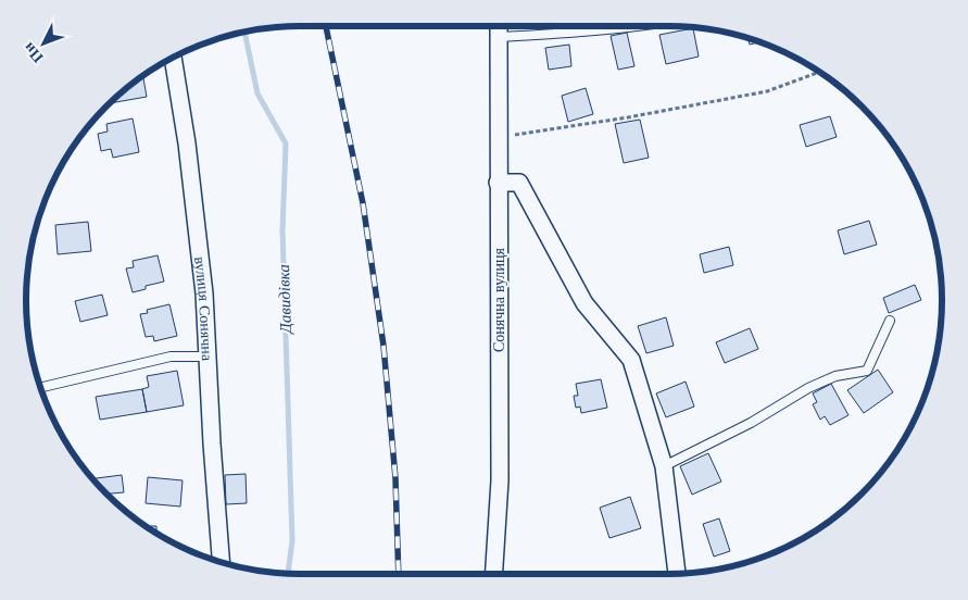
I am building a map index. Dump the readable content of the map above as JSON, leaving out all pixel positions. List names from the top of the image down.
{
  "streets": {
    "street": ["Сонячна вулиця", "вулиця Сонячна"]
  },
  "water": ["Давидівка"],
  "north": "bottom left"
}
